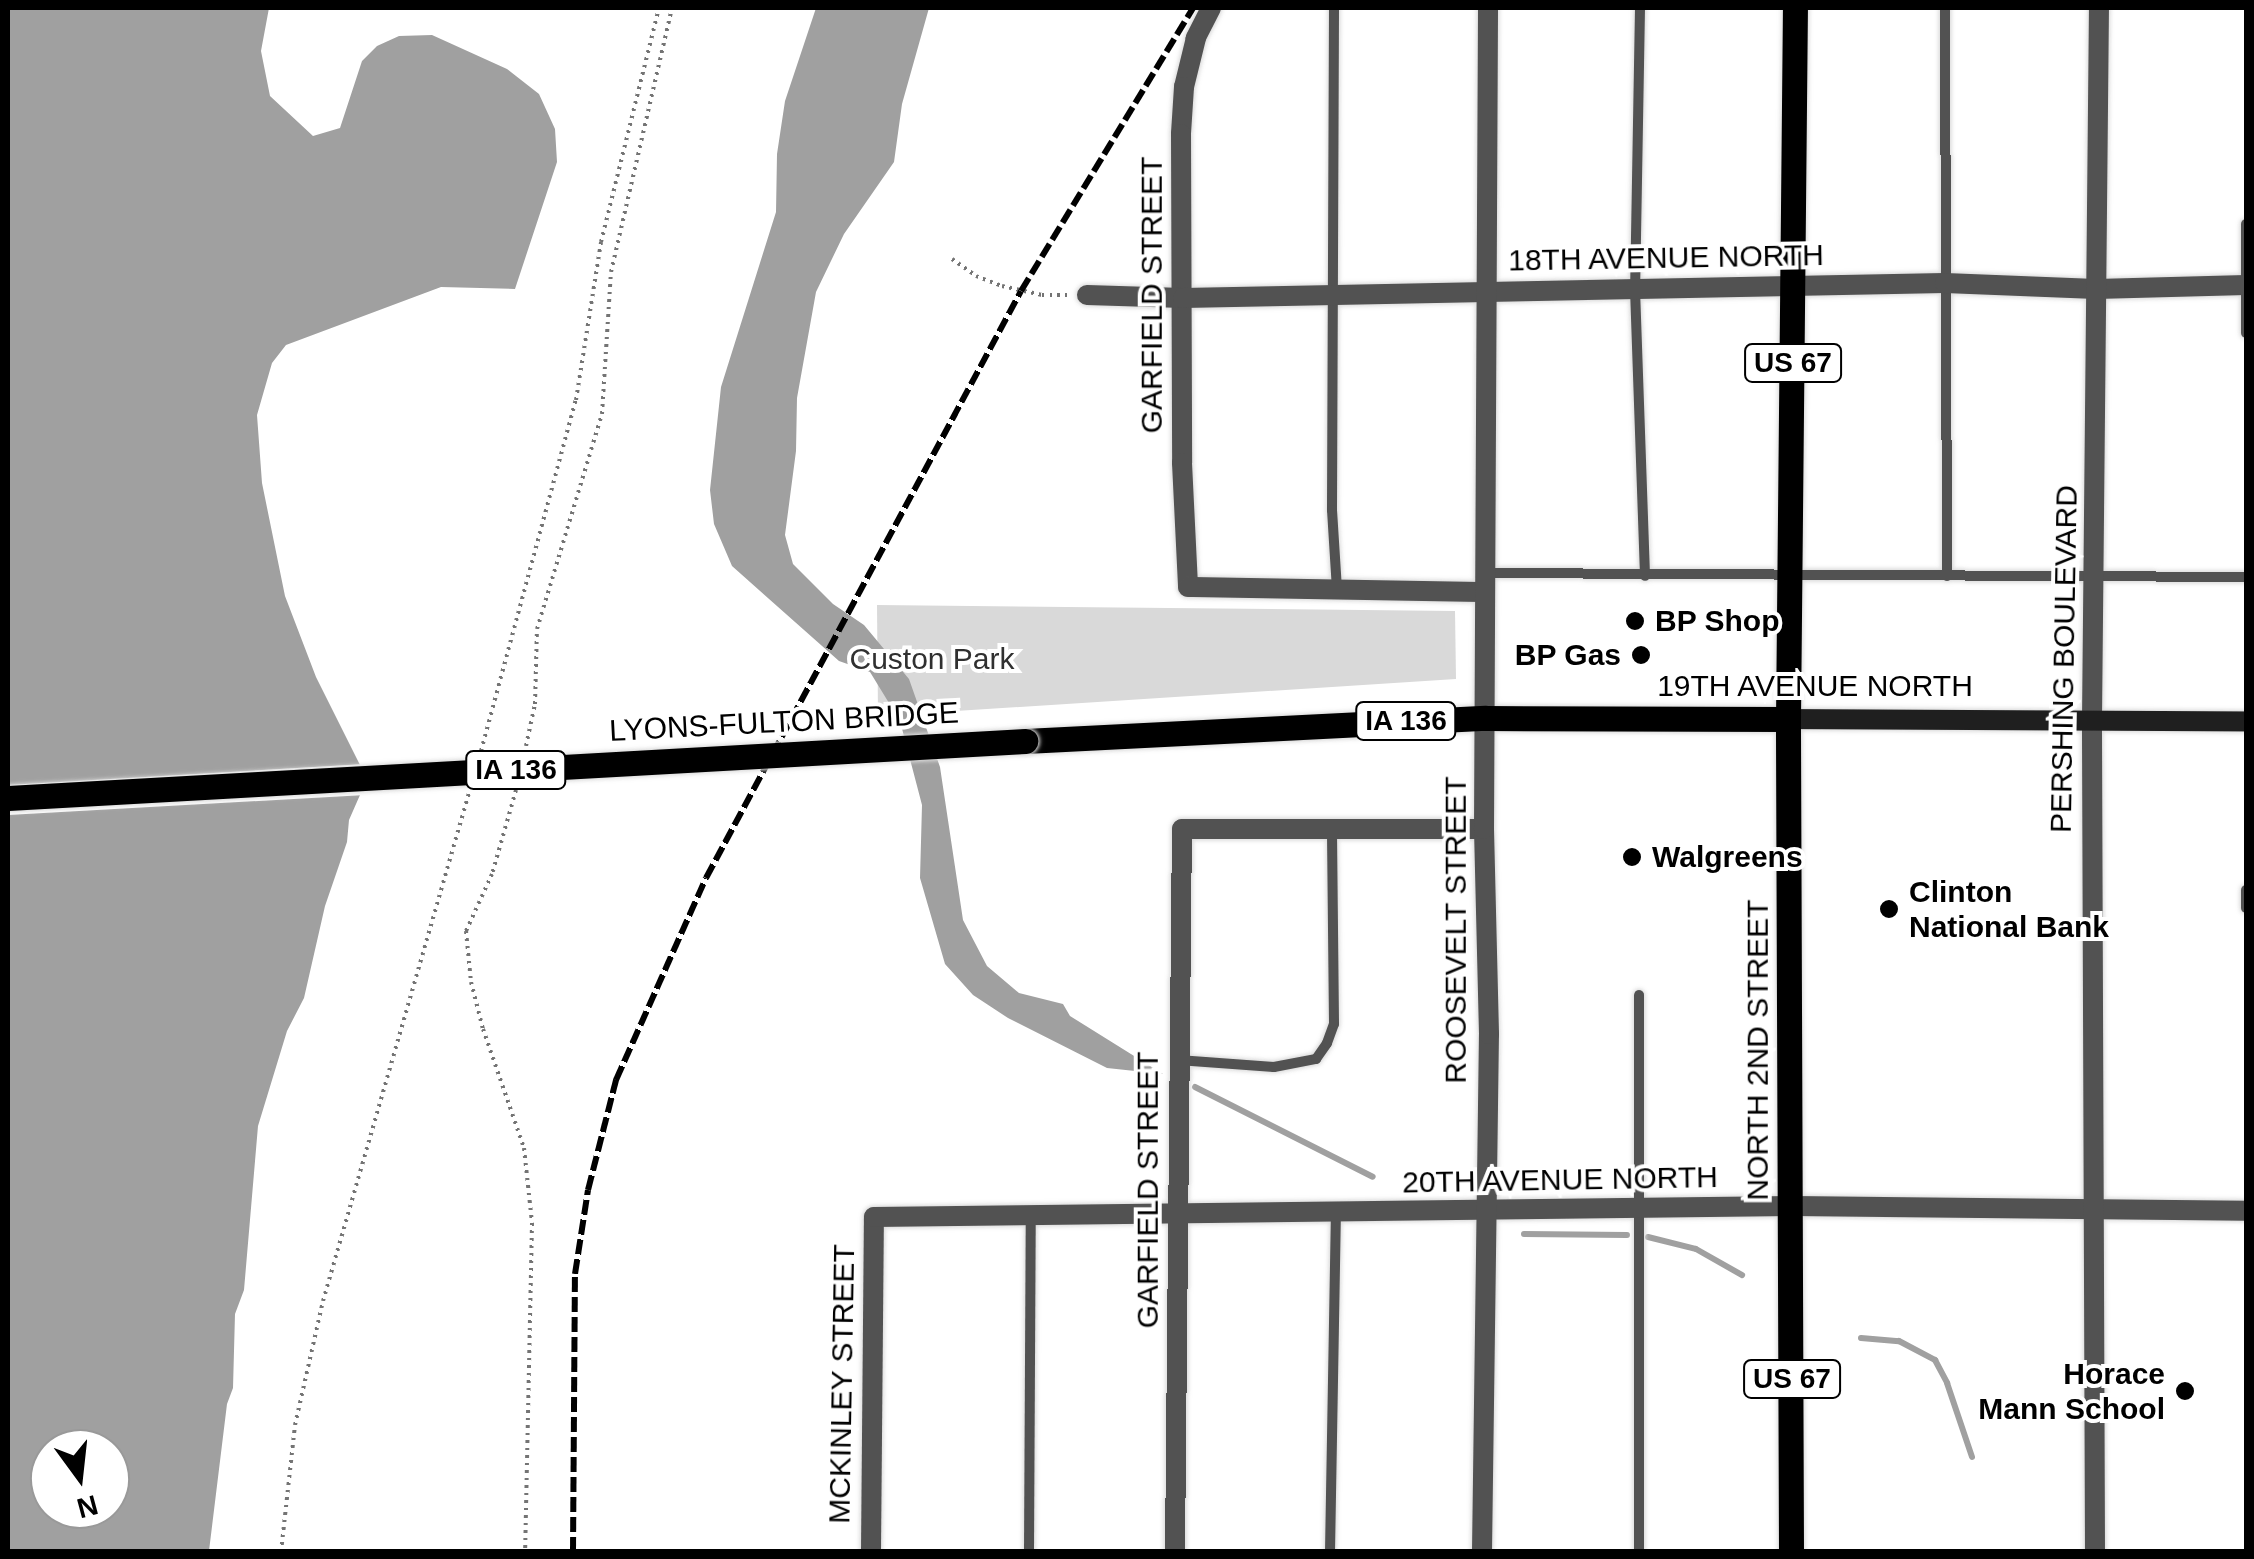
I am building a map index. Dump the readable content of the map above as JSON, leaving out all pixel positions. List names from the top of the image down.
{
  "streets": {
    "main road": [
      "US 67",
      "19TH AVENUE NORTH",
      "IA 136",
      "LYONS-FULTON BRIDGE",
      "NORTH 2ND STREET"
    ],
    "street": [
      "18TH AVENUE NORTH",
      "GARFIELD STREET",
      "PERSHING BOULEVARD",
      "ROOSEVELT STREET",
      "20TH AVENUE NORTH",
      "MCKINLEY STREET"
    ]
  },
  "crossings": [
    ["18TH AVENUE NORTH", "GARFIELD STREET"],
    ["18TH AVENUE NORTH", "PERSHING BOULEVARD"],
    ["18TH AVENUE NORTH", "ROOSEVELT STREET"],
    ["18TH AVENUE NORTH", "NORTH 2ND STREET"],
    ["GARFIELD STREET", "20TH AVENUE NORTH"],
    ["PERSHING BOULEVARD", "19TH AVENUE NORTH"],
    ["PERSHING BOULEVARD", "20TH AVENUE NORTH"],
    ["19TH AVENUE NORTH", "LYONS-FULTON BRIDGE"],
    ["19TH AVENUE NORTH", "ROOSEVELT STREET"],
    ["19TH AVENUE NORTH", "NORTH 2ND STREET"],
    ["ROOSEVELT STREET", "20TH AVENUE NORTH"],
    ["NORTH 2ND STREET", "20TH AVENUE NORTH"],
    ["20TH AVENUE NORTH", "MCKINLEY STREET"]
  ],
  "parks": ["Custon Park"],
  "places": [
    "BP Shop",
    "BP Gas",
    "Walgreens",
    "Clinton National Bank",
    "Horace Mann School"
  ],
  "north": "bottom"
}
